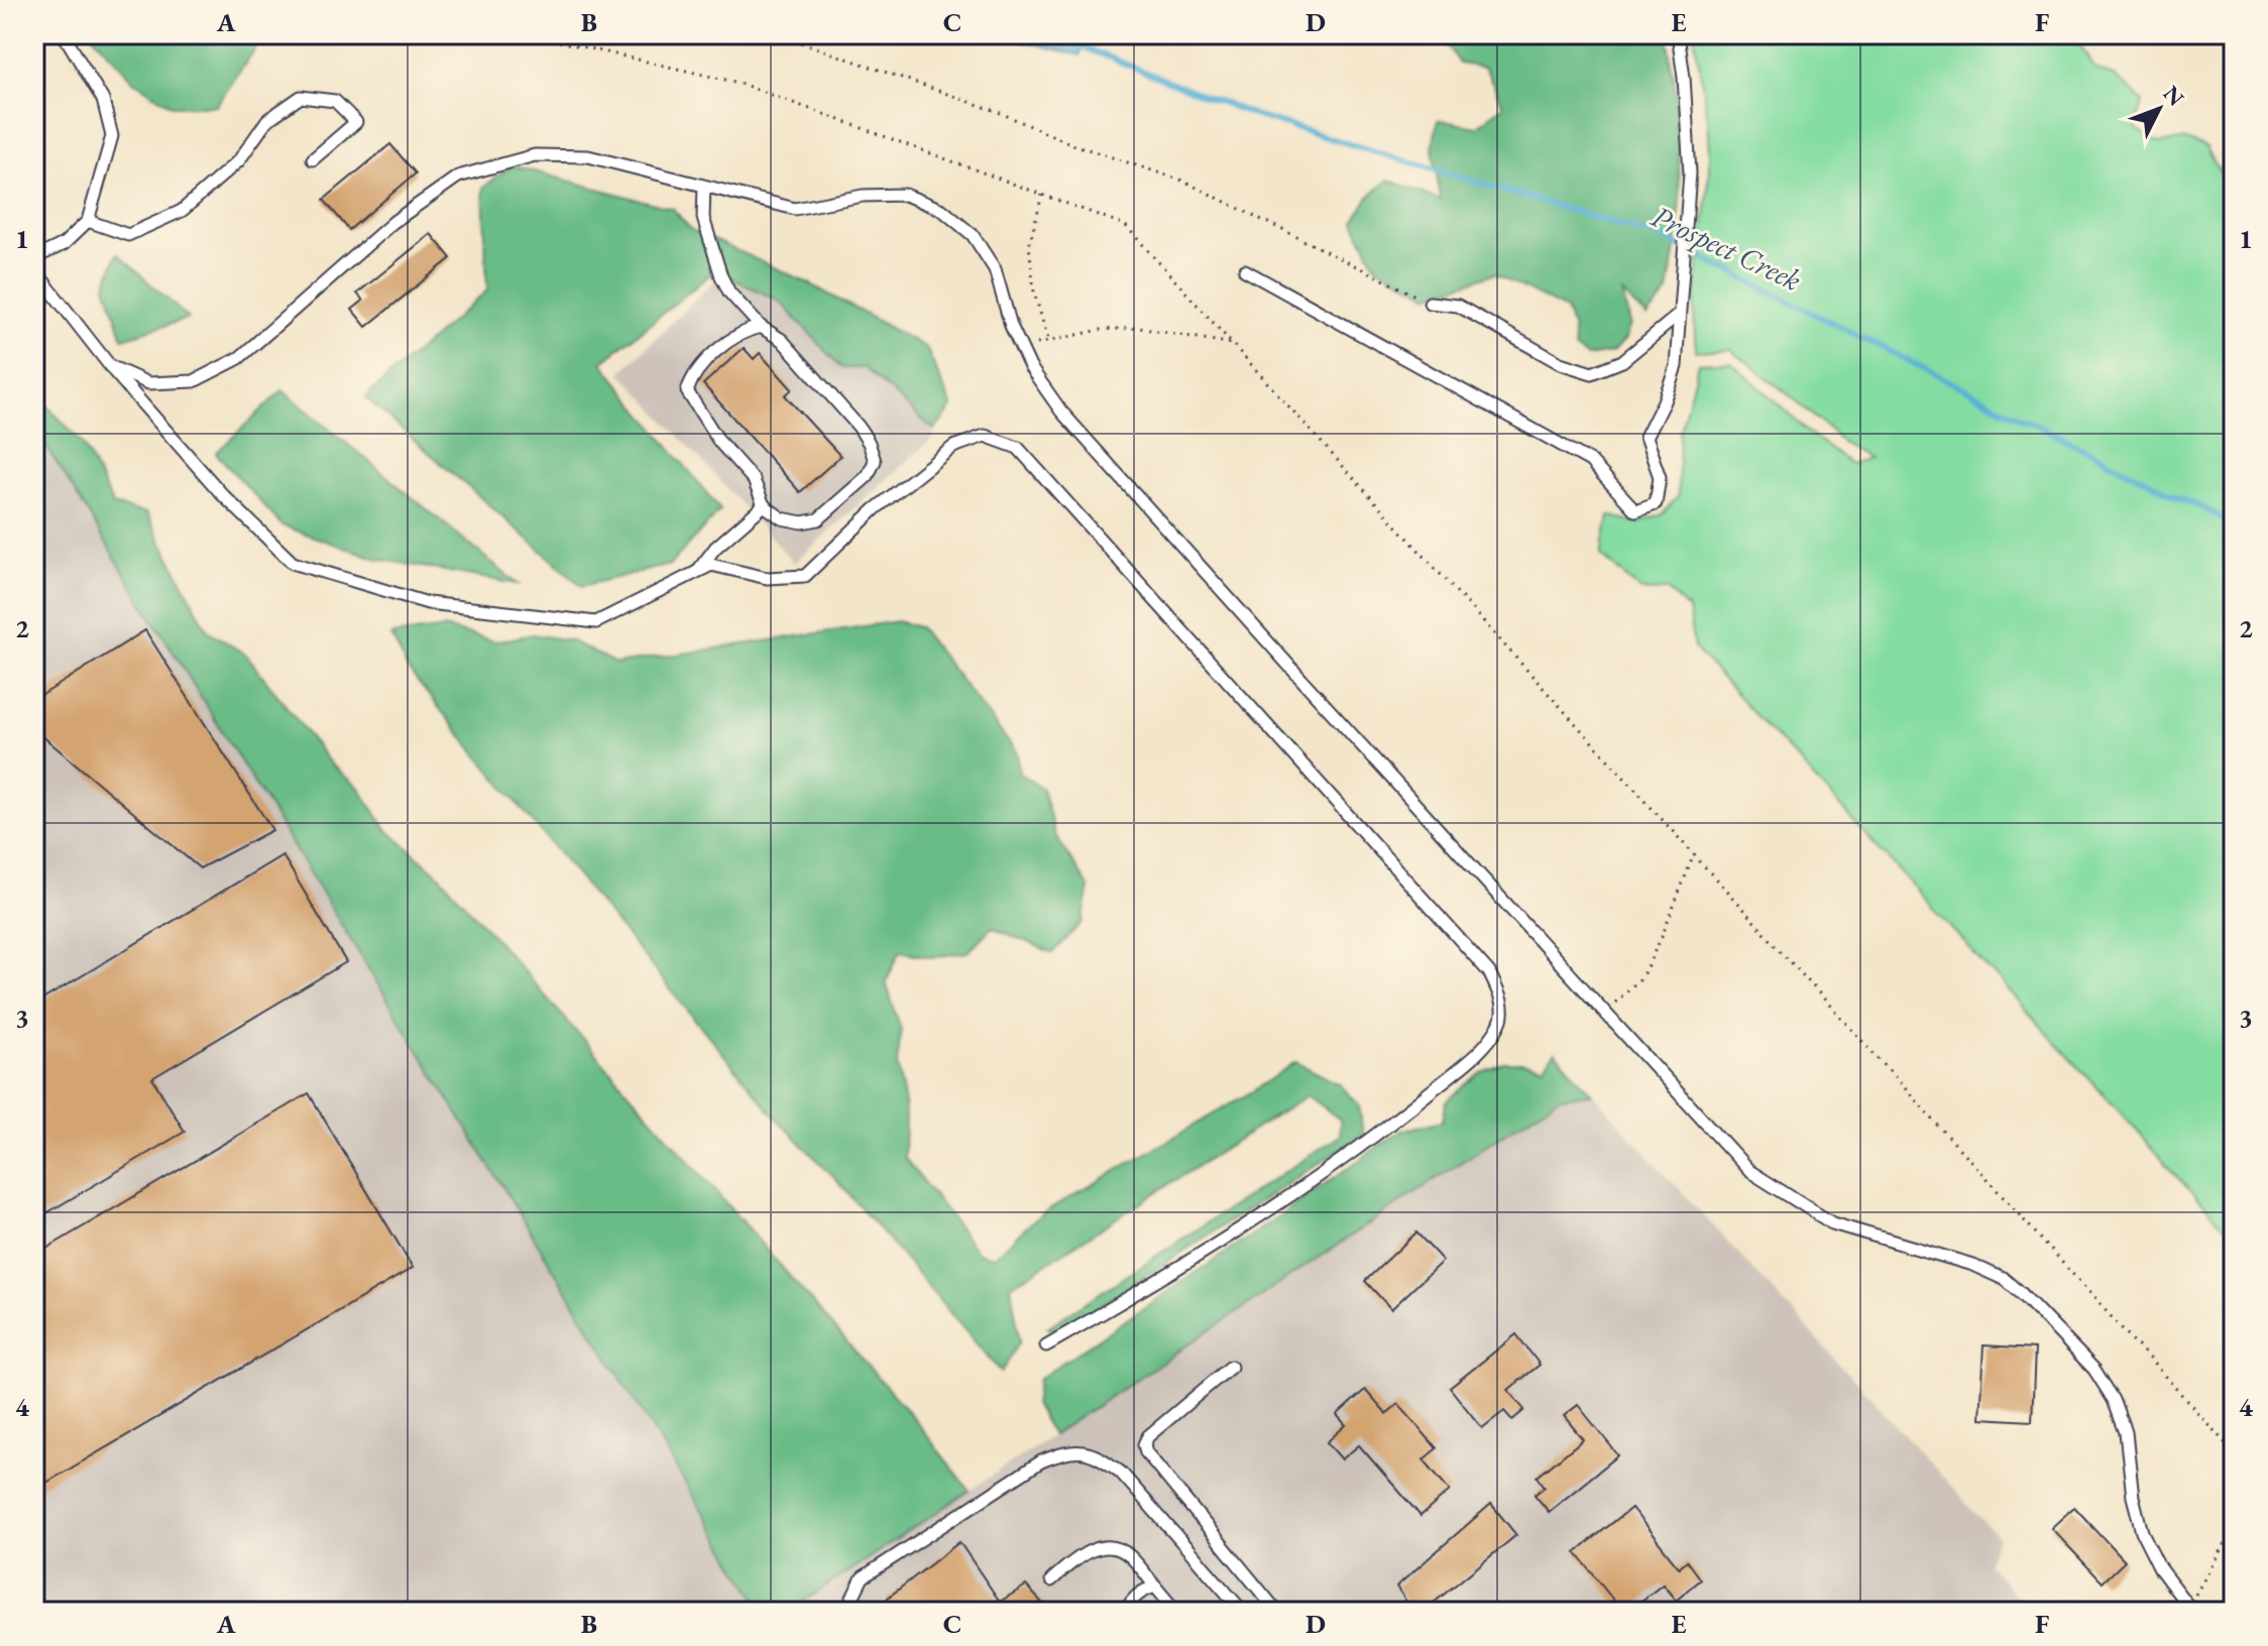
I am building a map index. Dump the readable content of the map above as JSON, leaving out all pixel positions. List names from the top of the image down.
{
  "water": ["Prospect Creek"],
  "north": "top right",
  "grid": {
    "columns": [
      "A",
      "B",
      "C",
      "D",
      "E",
      "F"
    ],
    "rows": [
      "1",
      "2",
      "3",
      "4"
    ]
  }
}
